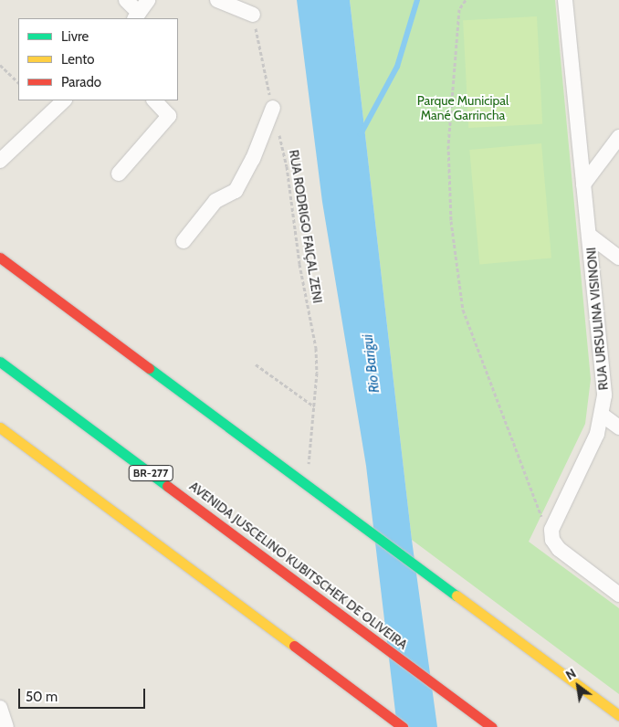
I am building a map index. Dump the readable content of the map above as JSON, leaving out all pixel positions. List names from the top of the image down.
{
  "streets": {
    "main road": ["BR-277", "AVENIDA JUSCELINO KUBITSCHEK DE OLIVEIRA"],
    "street": ["RUA URSULINA VISINONI"],
    "path": ["RUA RODRIGO FAIÇAL ZENI"]
  },
  "water": ["Rio Barigui"],
  "parks": ["Parque Municipal Mané Garrincha"],
  "legend": ["Livre", "Lento", "Parado"],
  "scale_bar": "50 m",
  "north": "top left"
}
